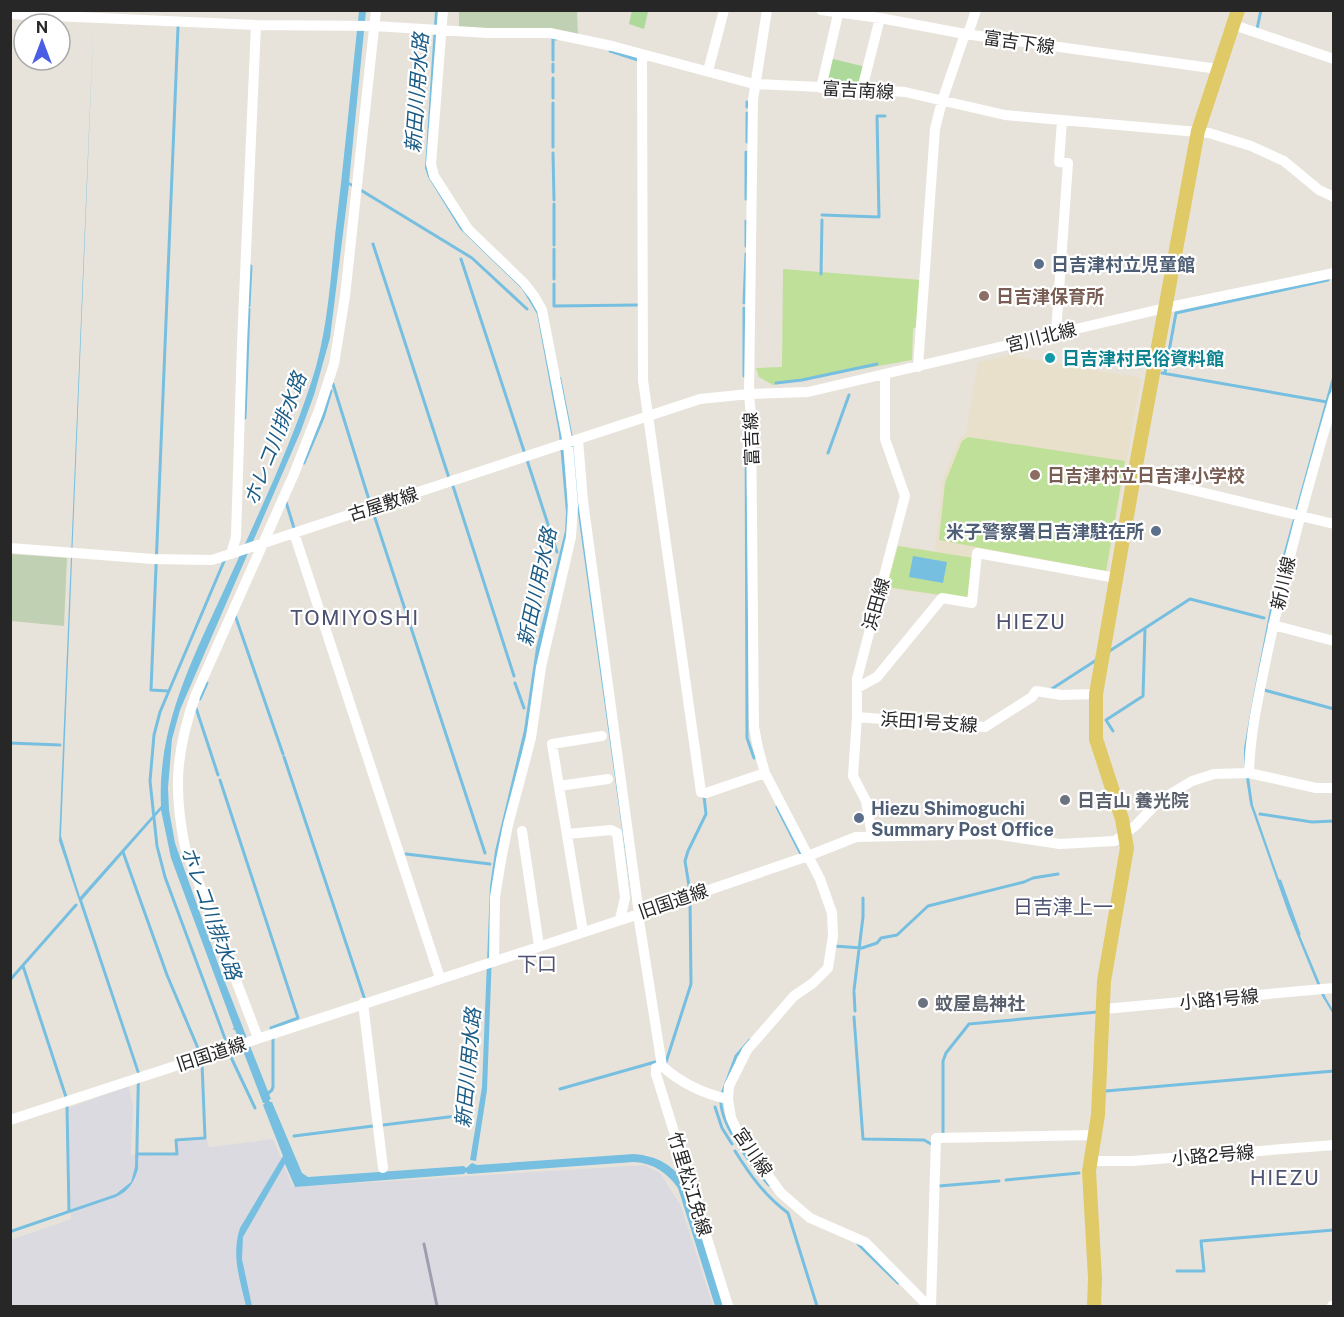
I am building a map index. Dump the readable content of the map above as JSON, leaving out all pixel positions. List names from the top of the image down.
{
  "streets": {
    "street": [
      "富吉下線",
      "富吉南線",
      "宮川北線",
      "富吉線",
      "古屋敷線",
      "新川線",
      "浜田線",
      "浜田1号支線",
      "旧国道線",
      "小路1号線",
      "宮川線",
      "小路2号線",
      "竹里松江免線"
    ]
  },
  "crossings": [
    ["富吉南線", "富吉線"],
    ["宮川北線", "富吉線"],
    ["宮川北線", "古屋敷線"],
    ["宮川北線", "浜田線"],
    ["富吉線", "古屋敷線"],
    ["富吉線", "旧国道線"],
    ["新川線", "旧国道線"],
    ["浜田線", "浜田1号支線"],
    ["浜田線", "旧国道線"]
  ],
  "districts": [
    "TOMIYOSHI",
    "HIEZU",
    "日吉津上一",
    "下口",
    "HIEZU"
  ],
  "water": ["新田川用水路", "ホレコ川排水路"],
  "places": [
    "日吉津村立児童館",
    "日吉津保育所",
    "日吉津村民俗資料館",
    "日吉津村立日吉津小学校",
    "米子警察署日吉津駐在所",
    "日吉山 養光院",
    "Hiezu Shimoguchi Summary Post Office",
    "蚊屋島神社"
  ],
  "north": "top"
}
